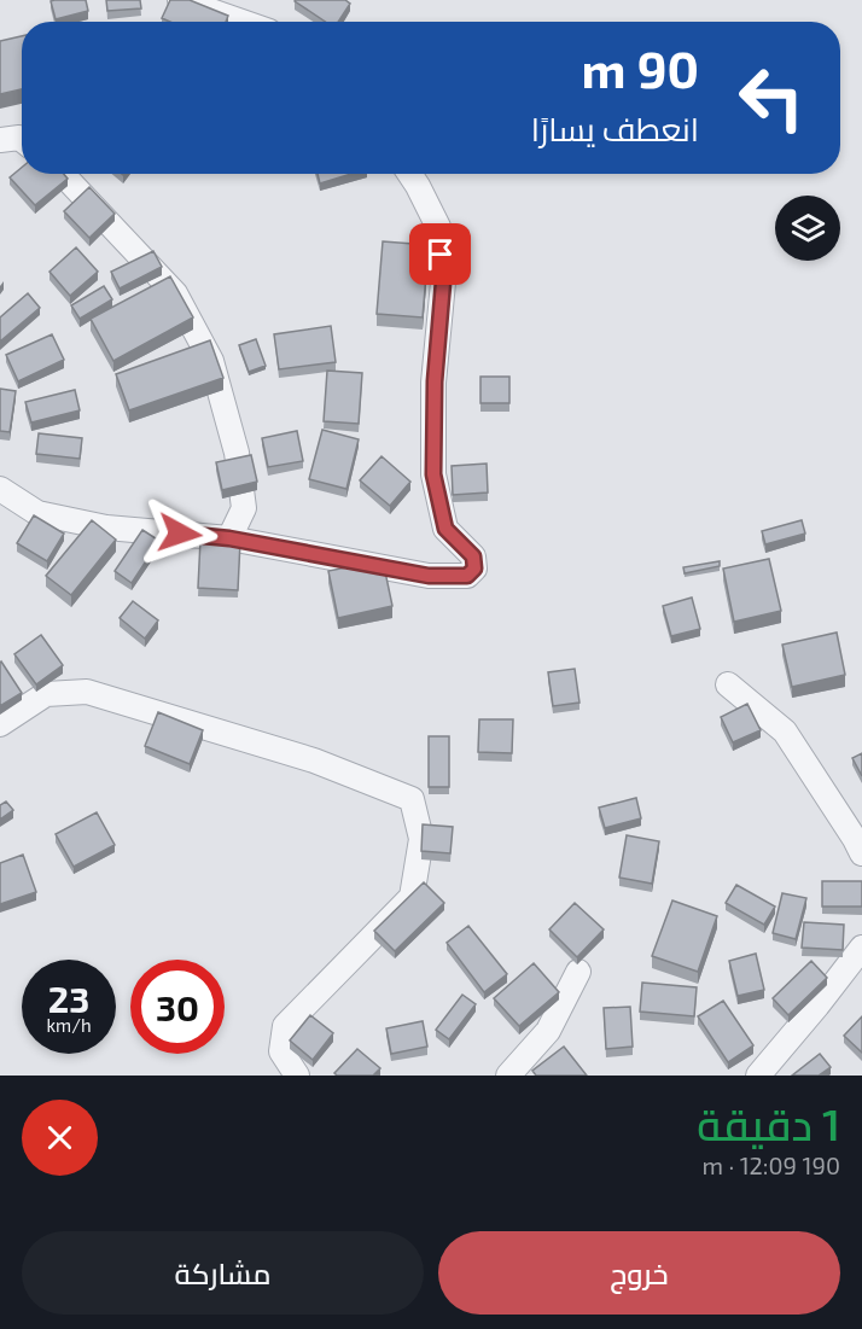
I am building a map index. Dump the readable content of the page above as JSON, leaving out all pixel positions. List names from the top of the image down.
{
  "page": {
    "turn": ["90 m", "انعطف يسارًا"],
    "speed": "23 km/h",
    "limit": "30",
    "heading": ["1 دقيقة", "190 m · 12:09"],
    "buttons": ["خروج", "مشاركة"]
  }
}
